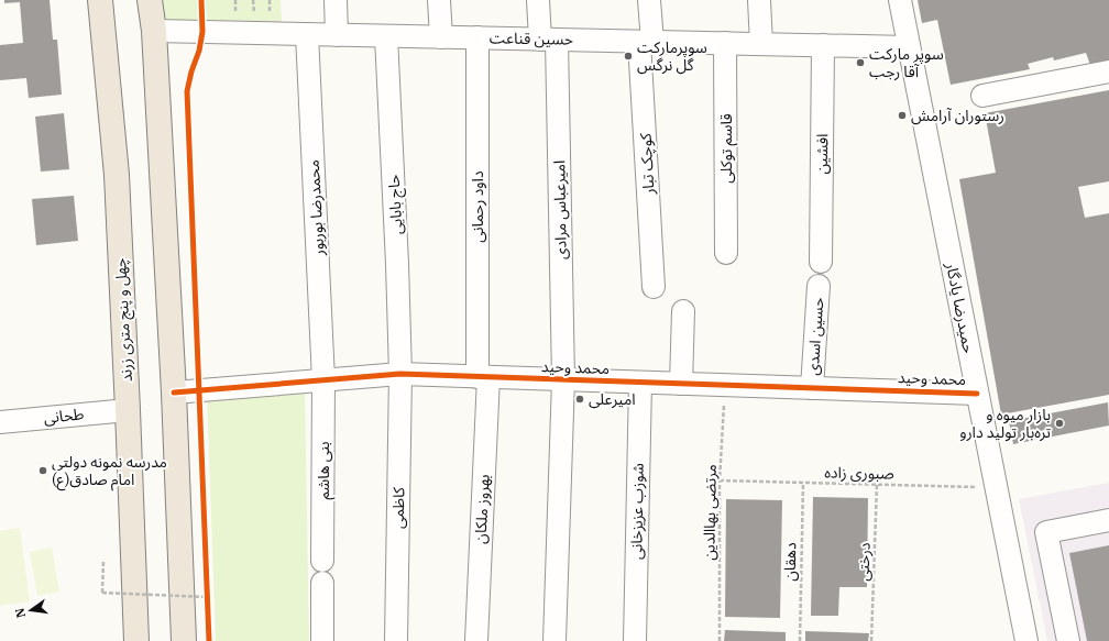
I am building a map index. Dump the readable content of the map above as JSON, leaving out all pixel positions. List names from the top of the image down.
{
  "streets": {
    "main road": ["چهل و پنج متری زرند"],
    "street": [
      "حسین قناعت",
      "قاسم توکلی",
      "افشین",
      "کوچک تبار",
      "حاج بابایی",
      "داود رحمانی",
      "محمدرضا بوربور",
      "امیرعباس مرادی",
      "حمیدرضا یادگار",
      "حسین اسدی",
      "محمد وحید",
      "طحانی",
      "بنی هاشم",
      "کاظمی",
      "بهروز ملکان",
      "شوزب عزیزخانی"
    ],
    "path": [
      "صبوری زاده",
      "مرتضی بهاالدین",
      "دهقان",
      "درختی"
    ]
  },
  "crossings": [
    ["حسین قناعت", "قاسم توکلی"],
    ["حسین قناعت", "افشین"],
    ["حسین قناعت", "کوچک تبار"],
    ["حسین قناعت", "حاج بابایی"],
    ["حسین قناعت", "داود رحمانی"],
    ["حسین قناعت", "محمدرضا بوربور"],
    ["حسین قناعت", "امیرعباس مرادی"],
    ["حسین قناعت", "حمیدرضا یادگار"],
    ["حاج بابایی", "محمد وحید"],
    ["حاج بابایی", "کاظمی"],
    ["داود رحمانی", "محمد وحید"],
    ["داود رحمانی", "بهروز ملکان"],
    ["محمدرضا بوربور", "محمد وحید"],
    ["محمدرضا بوربور", "بنی هاشم"],
    ["امیرعباس مرادی", "محمد وحید"],
    ["حمیدرضا یادگار", "محمد وحید"],
    ["حمیدرضا یادگار", "صبوری زاده"],
    ["چهل و پنج متری زرند", "طحانی"],
    ["حسین اسدی", "محمد وحید"],
    ["محمد وحید", "بنی هاشم"],
    ["محمد وحید", "کاظمی"],
    ["محمد وحید", "بهروز ملکان"],
    ["محمد وحید", "شوزب عزیزخانی"],
    ["محمد وحید", "مرتضی بهاالدین"],
    ["صبوری زاده", "مرتضی بهاالدین"],
    ["صبوری زاده", "دهقان"],
    ["صبوری زاده", "درختی"]
  ],
  "places": [
    "سوپرمارکت گل نرگس",
    "سوپر مارکت آقا رجب",
    "رستوران آرامش",
    "امیرعلی",
    "بازار میوه و تره‌بار تولید دارو",
    "مدرسه نمونه دولتی امام صادق(ع)"
  ],
  "north": "left"
}
